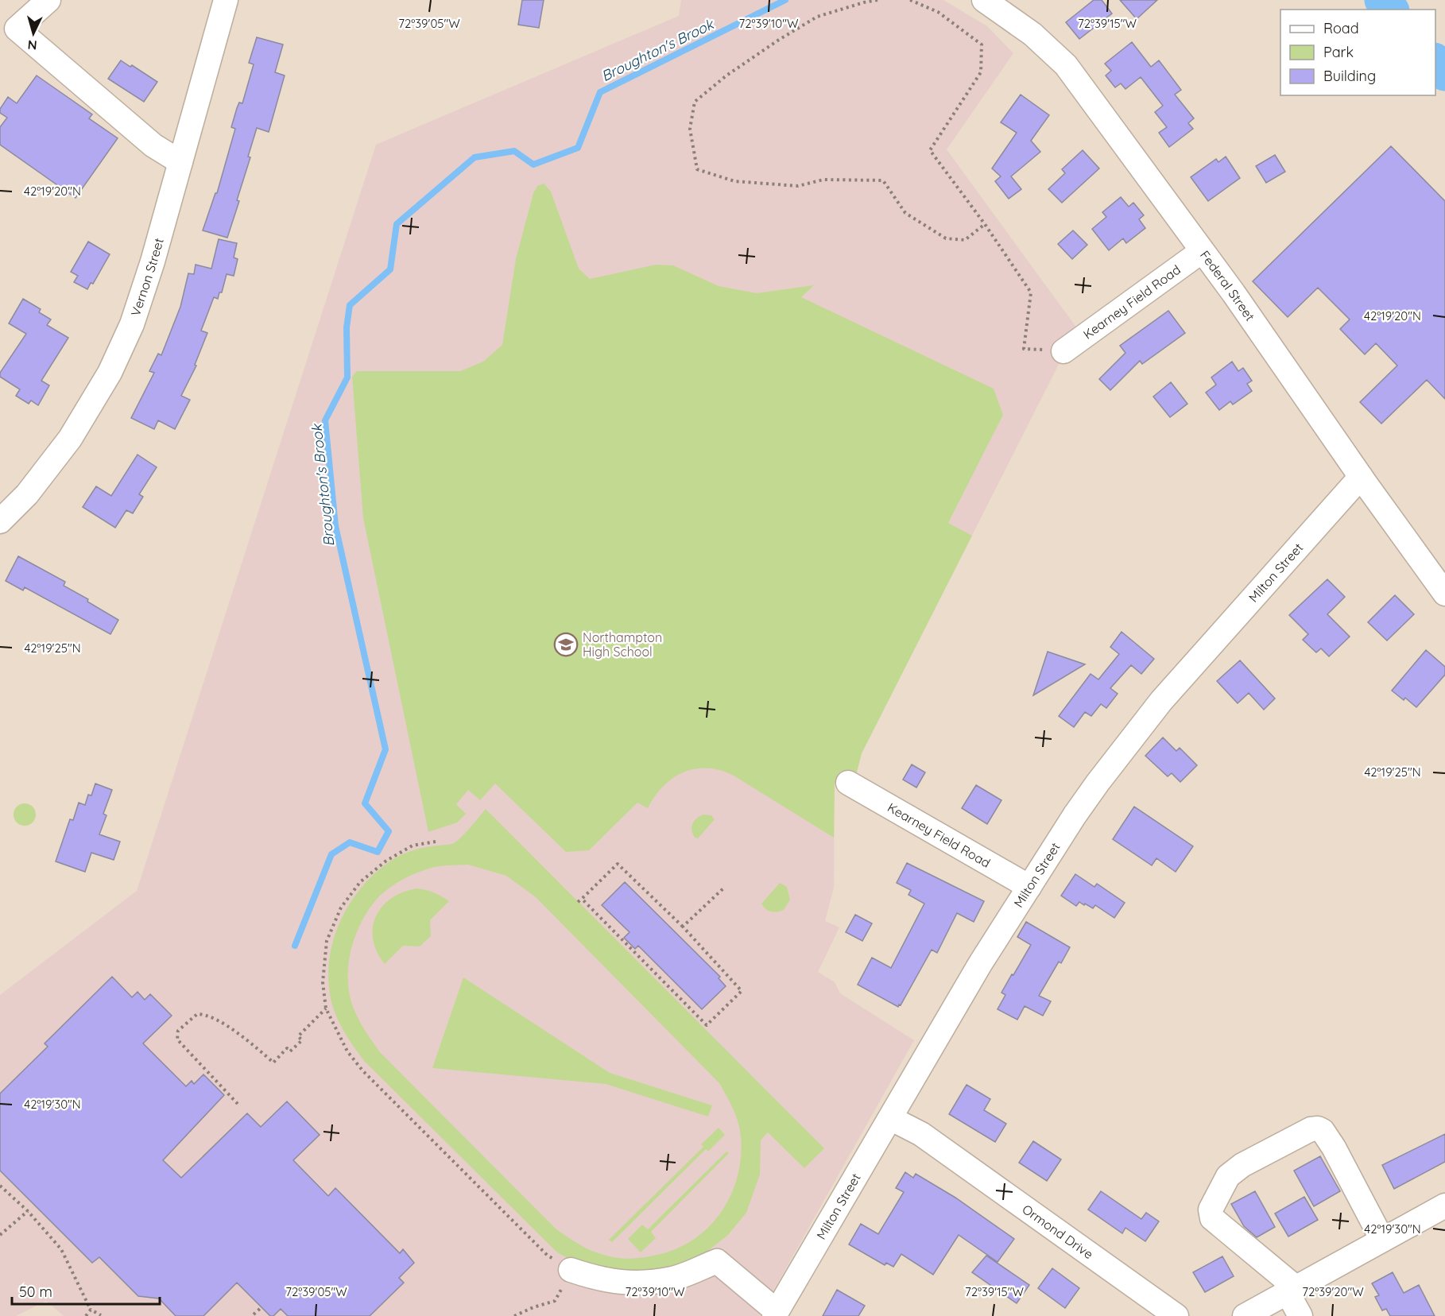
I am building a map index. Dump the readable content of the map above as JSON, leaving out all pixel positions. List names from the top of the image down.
{
  "streets": {
    "street": [
      "Vernon Street",
      "Federal Street",
      "Kearney Field Road",
      "Milton Street",
      "Ormond Drive"
    ]
  },
  "crossings": [
    ["Federal Street", "Kearney Field Road"],
    ["Federal Street", "Milton Street"],
    ["Kearney Field Road", "Milton Street"],
    ["Milton Street", "Ormond Drive"]
  ],
  "water": ["Broughton's Brook"],
  "places": {
    "school or university": ["Northampton High School"]
  },
  "legend": ["Road", "Park", "Building"],
  "scale_bar": "50 m",
  "north": "bottom",
  "coordinates": [
    "72°39'05\"W",
    "72°39'10\"W",
    "72°39'15\"W",
    "42°19'20\"N",
    "42°19'25\"N",
    "42°19'30\"N",
    "72°39'20\"W"
  ]
}
